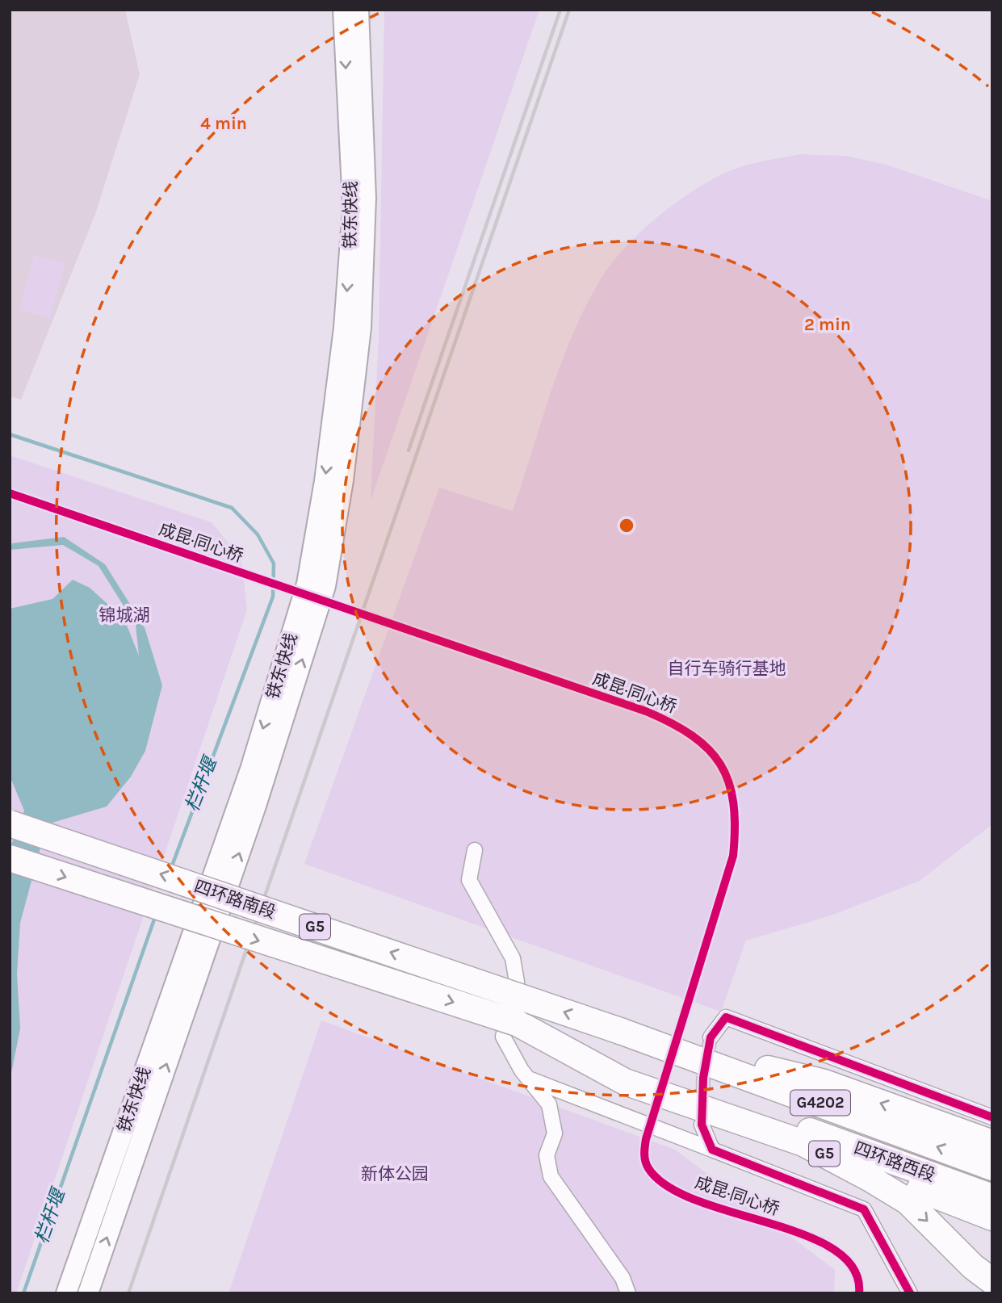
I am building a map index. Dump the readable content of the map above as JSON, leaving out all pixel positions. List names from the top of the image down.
{
  "streets": {
    "highway": [
      "四环路南段",
      "G5",
      "G4202",
      "四环路西段"
    ],
    "main road": ["铁东快线"],
    "cycle path": ["成昆·同心桥"]
  },
  "crossings": [
    ["四环路南段", "G5"],
    ["四环路南段", "四环路西段"],
    ["G5", "四环路西段"]
  ],
  "water": ["栏杆堰"],
  "parks": ["锦城湖", "自行车骑行基地", "新体公园"],
  "rings": ["4 min", "2 min"]
}
